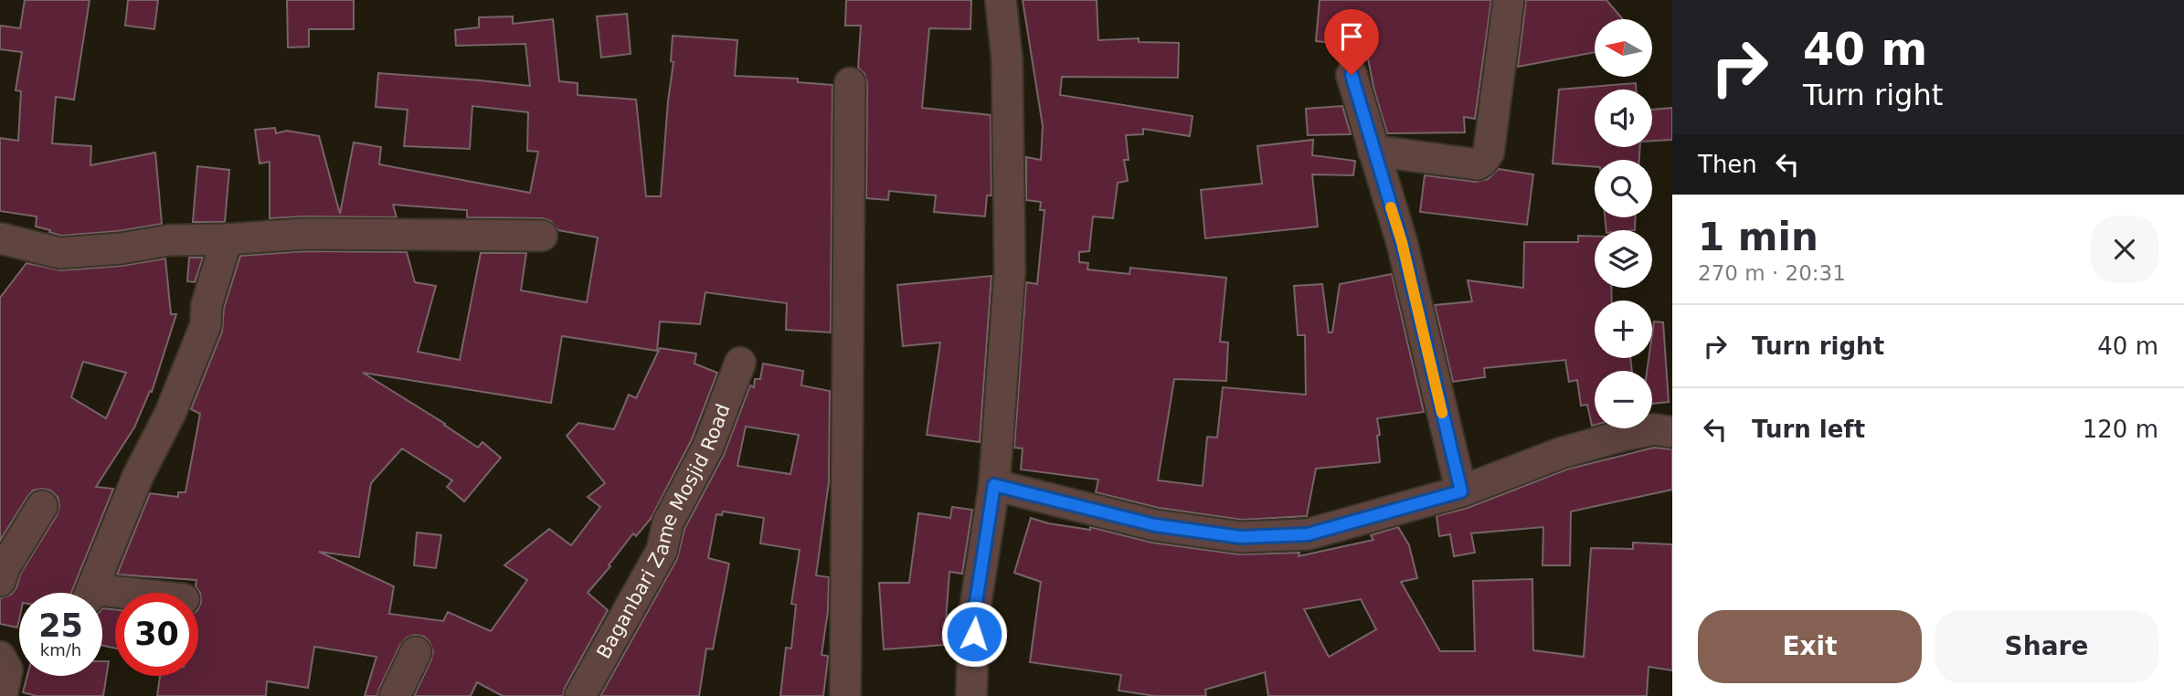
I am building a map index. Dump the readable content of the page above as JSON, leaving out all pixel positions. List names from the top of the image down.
{
  "streets": {
    "street": ["Baganbari Zame Mosjid Road"]
  },
  "north": "left",
  "page": {
    "turn": ["40 m", "Turn right"],
    "map_buttons": ["+", "−"],
    "then": "Then",
    "heading": ["1 min", "270 m · 20:31"],
    "list": [
      {
        "name": "Turn right",
        "value": "40 m"
      },
      {
        "name": "Turn left",
        "value": "120 m"
      }
    ],
    "speed": "25 km/h",
    "limit": "30",
    "buttons": ["Exit", "Share"]
  }
}
